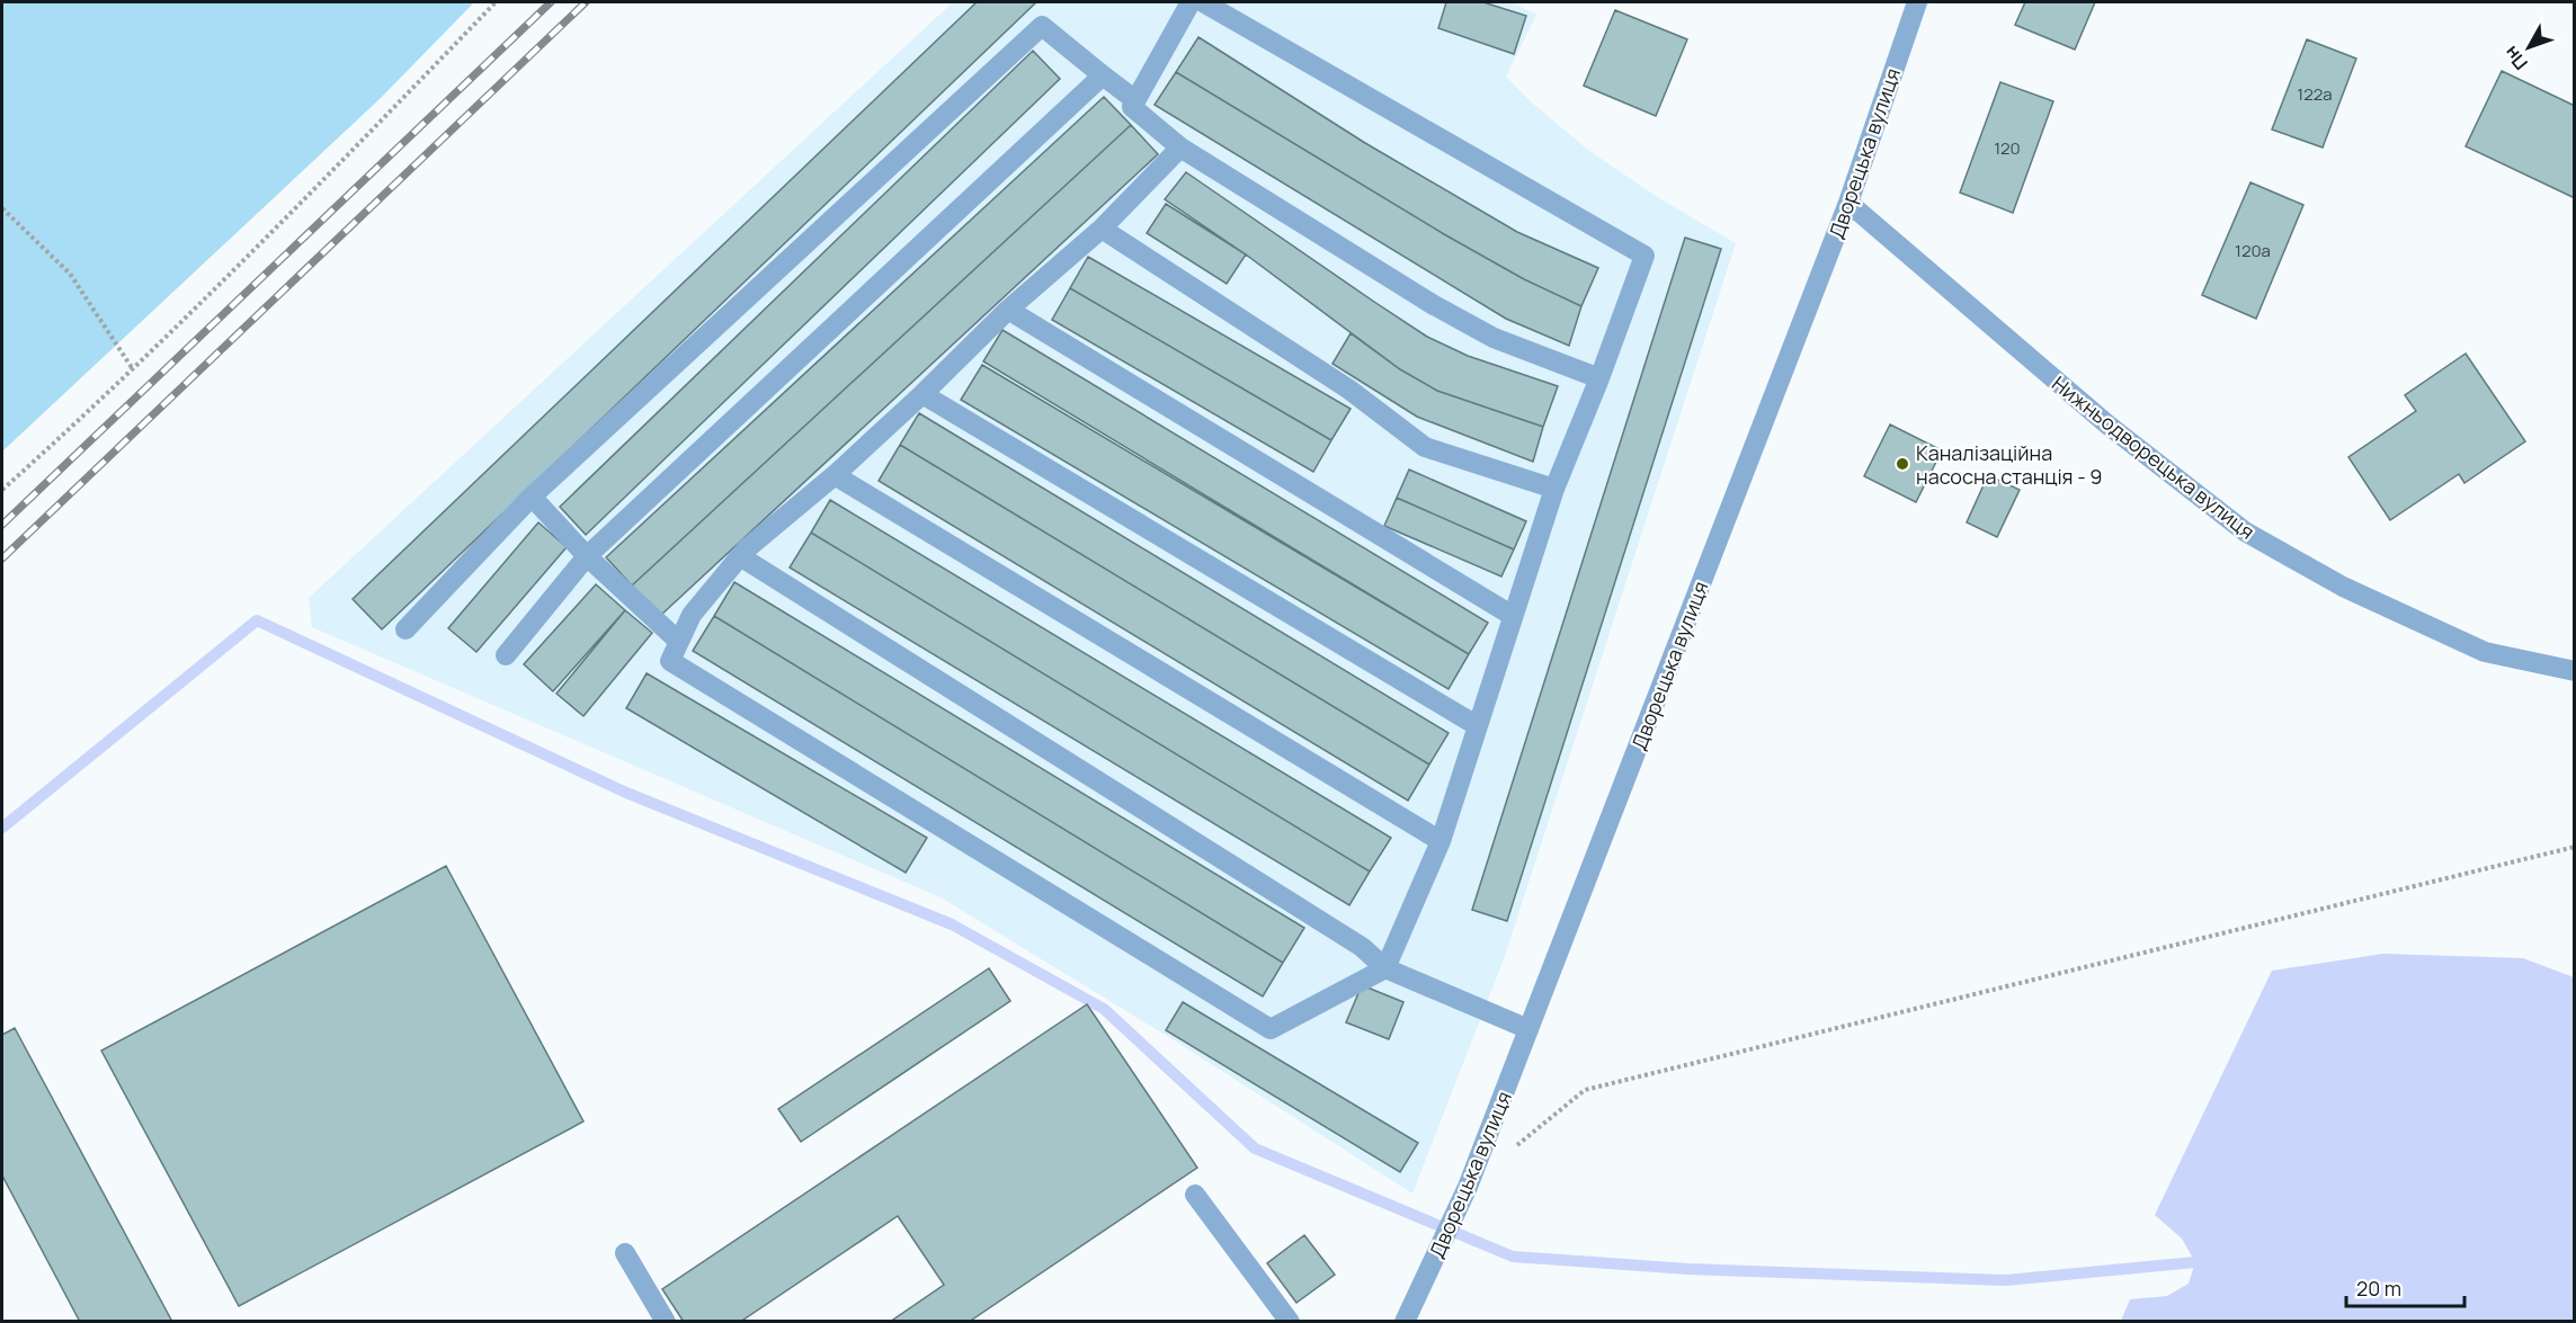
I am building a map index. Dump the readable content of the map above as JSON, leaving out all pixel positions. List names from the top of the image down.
{
  "streets": {
    "street": ["Дворецька вулиця", "Нижньодворецька вулиця"]
  },
  "crossings": [
    ["Дворецька вулиця", "Нижньодворецька вулиця"]
  ],
  "places": ["Каналізаційна насосна станція - 9"],
  "house_numbers": ["122а", "120", "120а"],
  "scale_bar": "20 m",
  "north": "bottom left"
}
